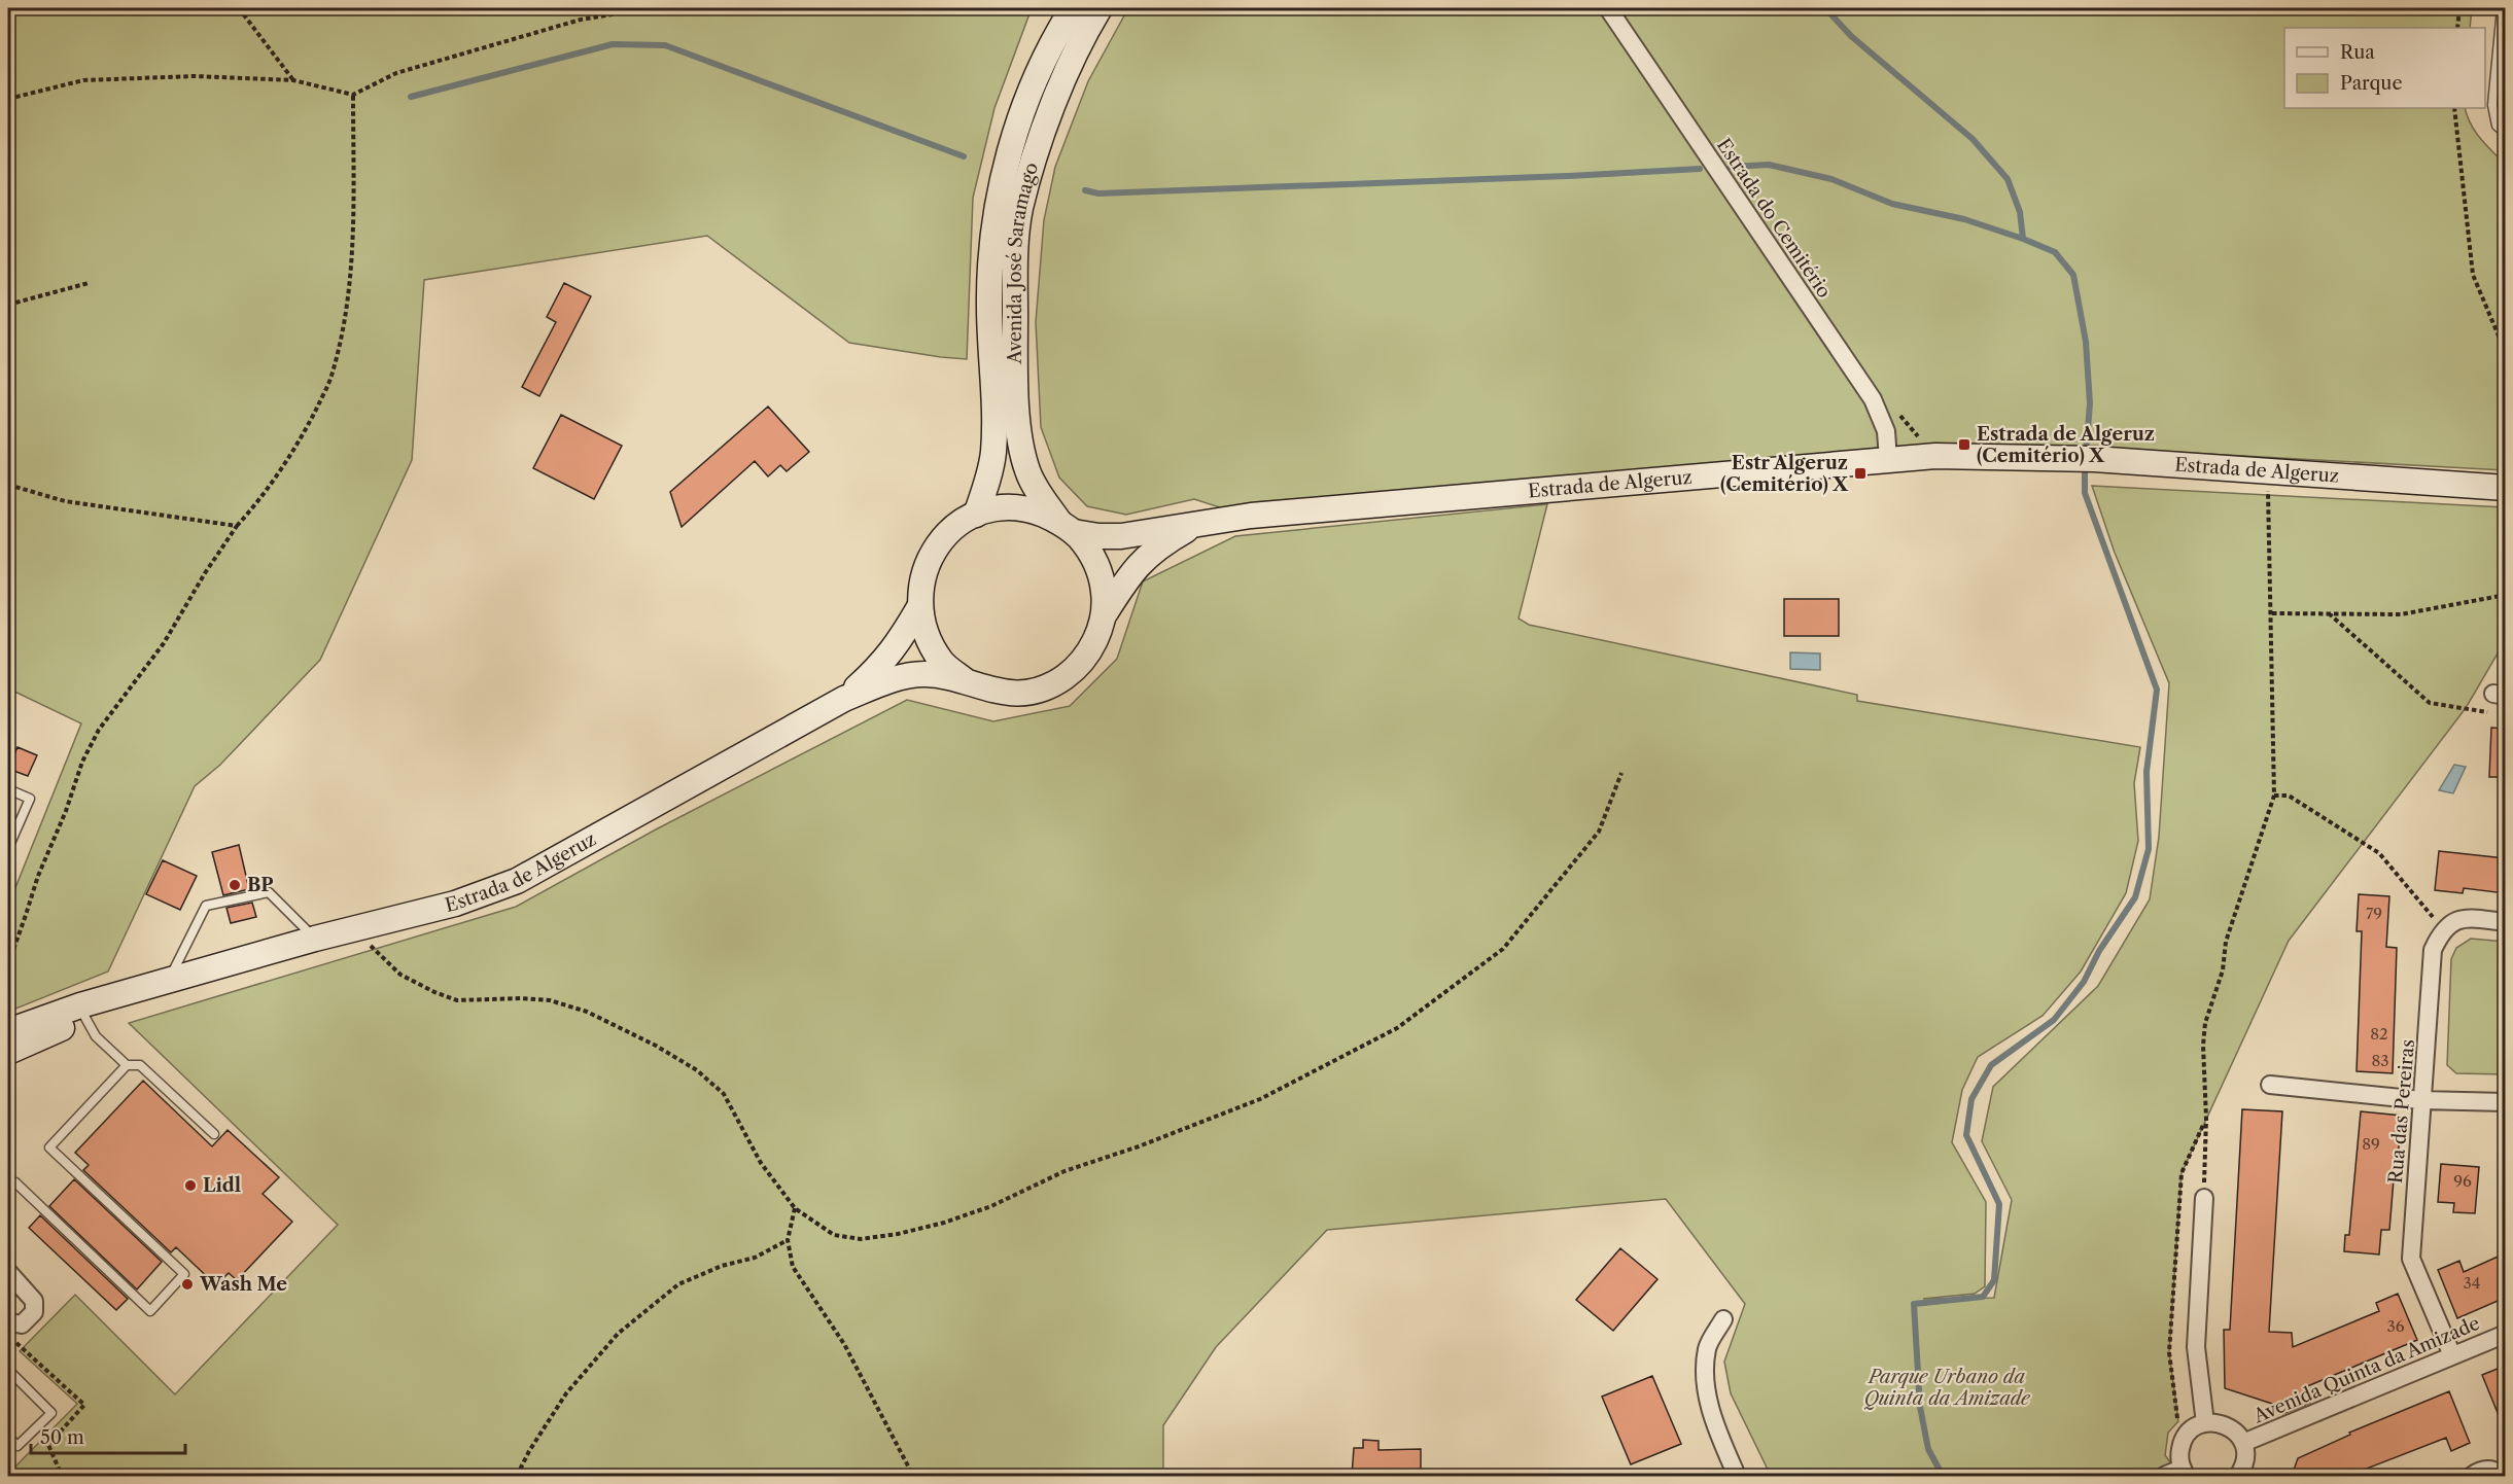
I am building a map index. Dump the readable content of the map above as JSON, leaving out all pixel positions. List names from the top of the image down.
{
  "streets": {
    "main road": ["Avenida José Saramago", "Estrada de Algeruz"],
    "street": ["Estrada do Cemitério", "Rua das Pereiras", "Avenida Quinta da Amizade"]
  },
  "crossings": [
    ["Estrada do Cemitério", "Estrada de Algeruz"],
    ["Avenida José Saramago", "Estrada de Algeruz"],
    ["Rua das Pereiras", "Avenida Quinta da Amizade"]
  ],
  "parks": ["Parque Urbano da Quinta da Amizade"],
  "places": {
    "transit": ["Estrada de Algeruz (Cemitério) X", "Estr Algeruz (Cemitério) X"],
    "other": ["BP", "Lidl", "Wash Me"]
  },
  "house_numbers": [
    "79",
    "82",
    "83",
    "89",
    "96",
    "34",
    "36"
  ],
  "legend": ["Rua", "Parque"],
  "scale_bar": "50 m"
}
